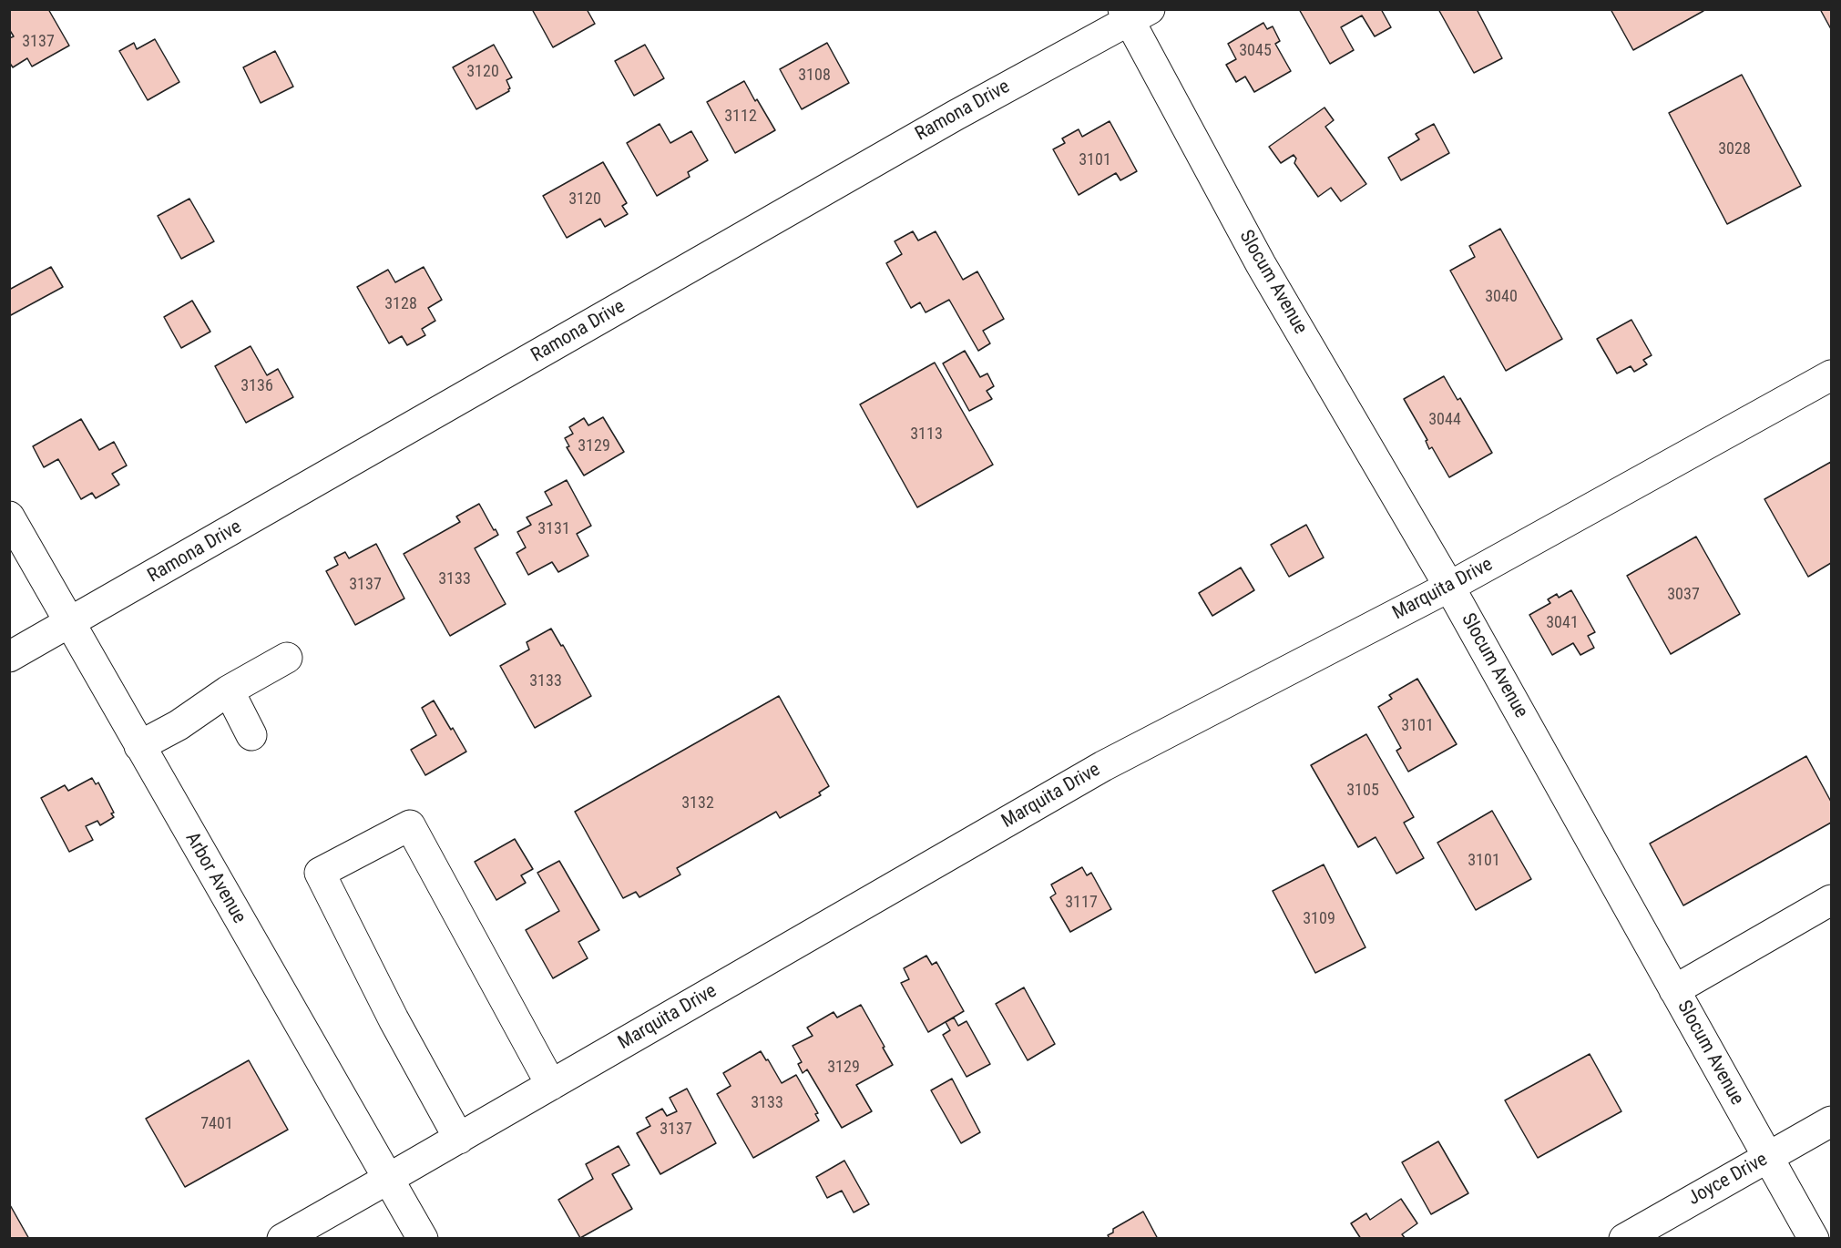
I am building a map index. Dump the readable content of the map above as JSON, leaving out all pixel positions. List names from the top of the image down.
{
  "streets": {
    "street": [
      "Ramona Drive",
      "Slocum Avenue",
      "Marquita Drive",
      "Arbor Avenue",
      "Joyce Drive"
    ]
  },
  "crossings": [
    ["Ramona Drive", "Slocum Avenue"],
    ["Ramona Drive", "Arbor Avenue"],
    ["Slocum Avenue", "Marquita Drive"],
    ["Slocum Avenue", "Joyce Drive"],
    ["Marquita Drive", "Arbor Avenue"]
  ],
  "house_numbers": [
    "3137",
    "3045",
    "3120",
    "3108",
    "3112",
    "3028",
    "3101",
    "3120",
    "3040",
    "3128",
    "3136",
    "3044",
    "3113",
    "3129",
    "3131",
    "3133",
    "3137",
    "3037",
    "3041",
    "3133",
    "3101",
    "3105",
    "3132",
    "3101",
    "3117",
    "3109",
    "3129",
    "3133",
    "7401",
    "3137"
  ]
}
